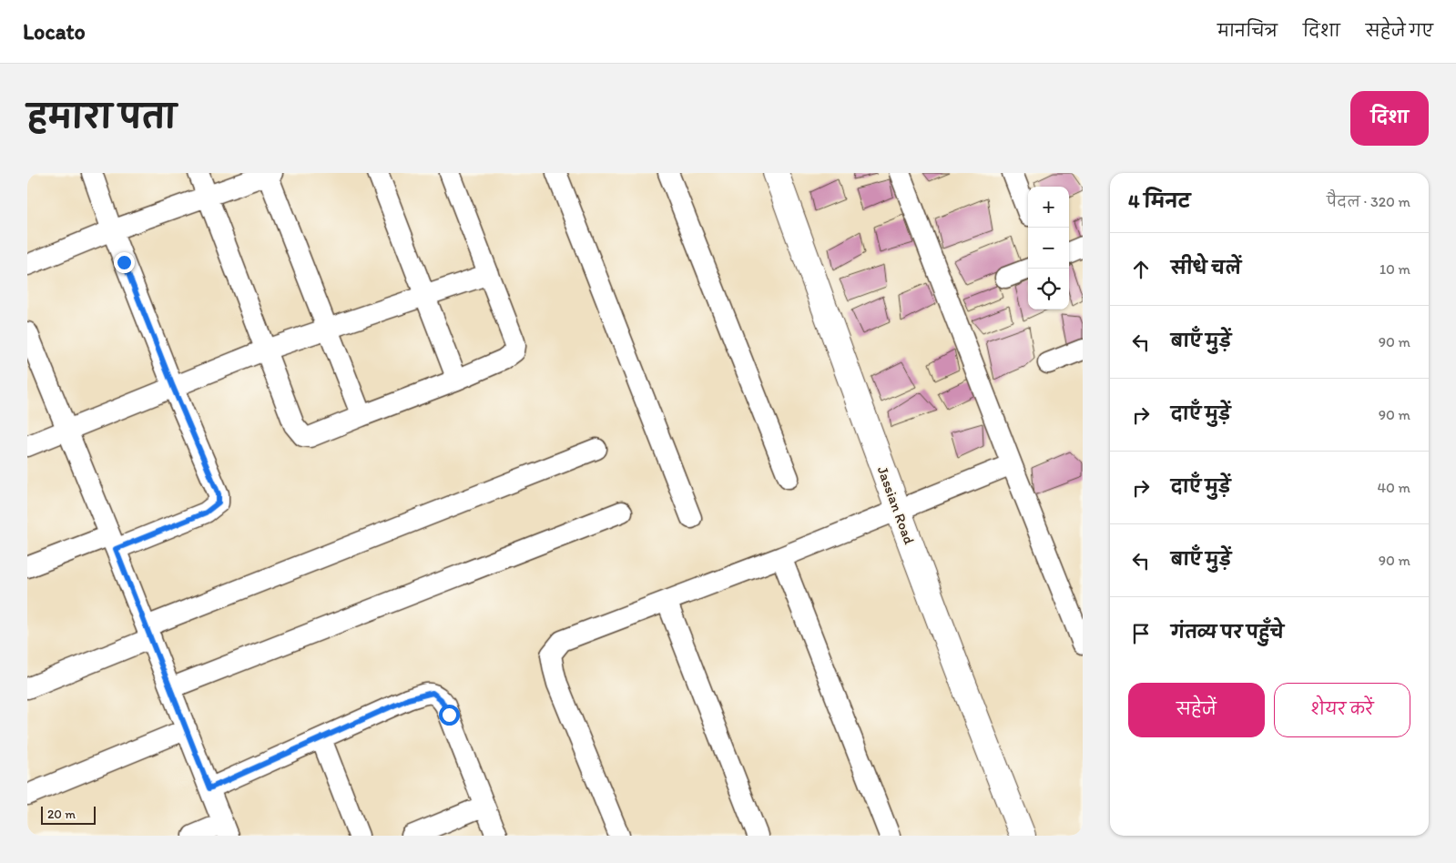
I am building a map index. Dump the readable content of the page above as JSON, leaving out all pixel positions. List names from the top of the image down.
{
  "streets": {
    "street": ["Jassian Road"]
  },
  "scale_bar": "20 m",
  "page": {
    "header": "Locato",
    "nav": ["मानचित्र", "दिशा", "सहेजे गए"],
    "title": "हमारा पता",
    "buttons": [
      "दिशा",
      ["सहेजें", "शेयर करें"]
    ],
    "heading": ["4 मिनट", "पैदल · 320 m"],
    "map_buttons": ["+", "−"],
    "list": [
      ["सीधे चलें", "10 m"],
      ["बाएँ मुड़ें", "90 m"],
      ["दाएँ मुड़ें", "90 m"],
      ["दाएँ मुड़ें", "40 m"],
      ["बाएँ मुड़ें", "90 m"],
      "गंतव्य पर पहुँचे"
    ],
    "scale": "20 m"
  }
}
